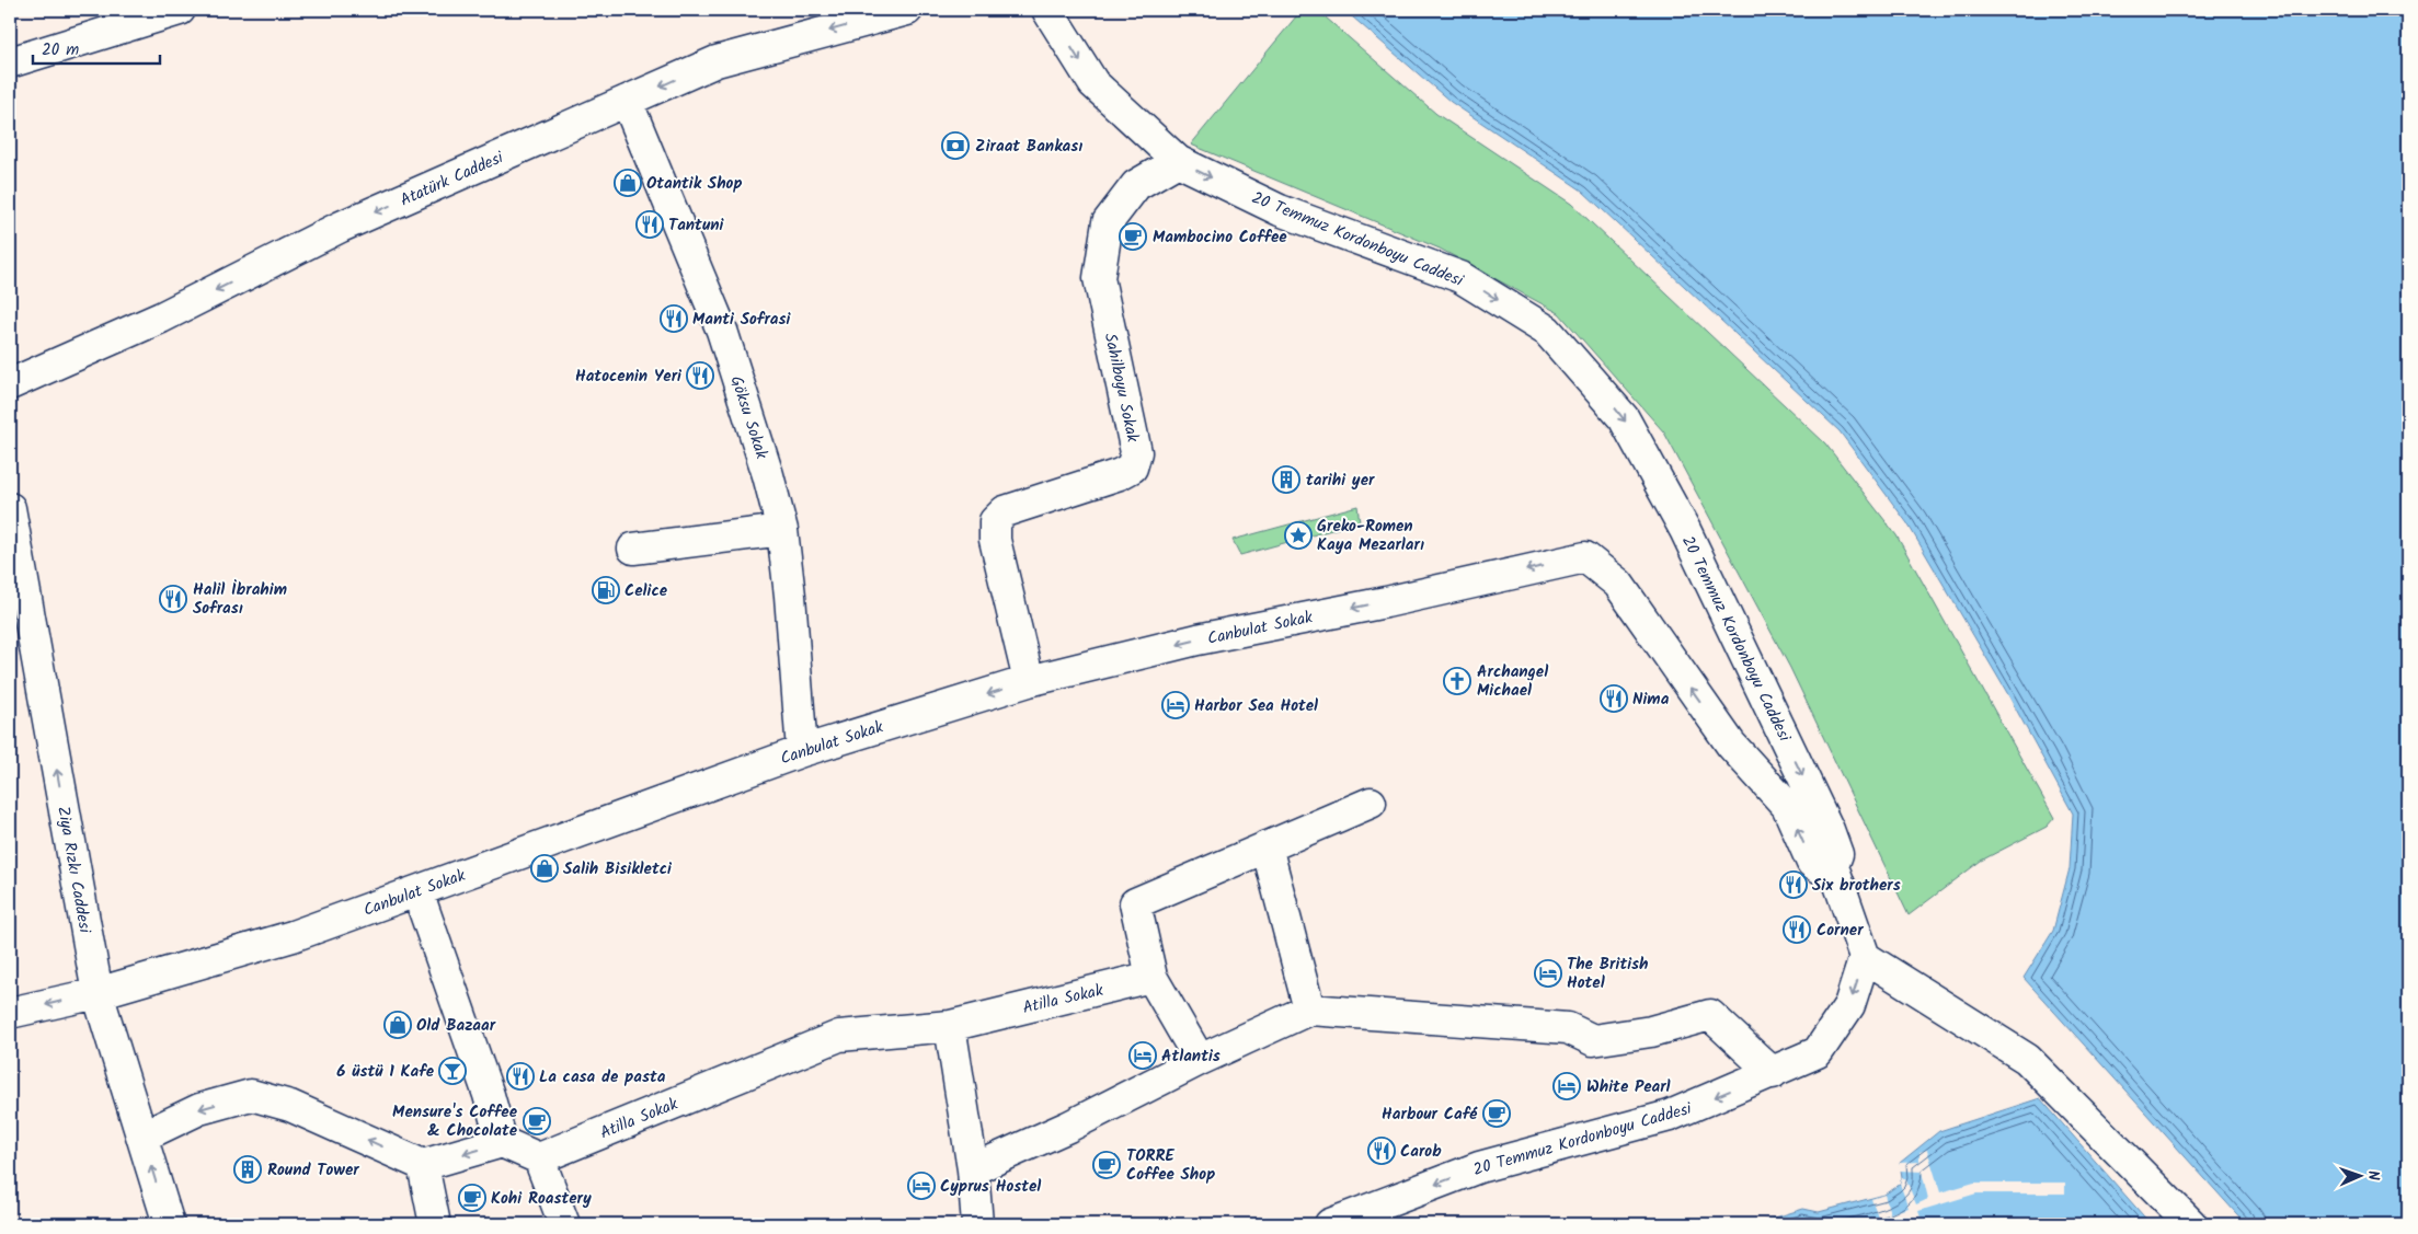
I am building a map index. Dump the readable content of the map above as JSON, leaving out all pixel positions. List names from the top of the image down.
{
  "streets": {
    "street": [
      "Atatürk Caddesi",
      "20 Temmuz Kordonboyu Caddesi",
      "Sahilboyu Sokak",
      "Göksu Sokak",
      "Canbulat Sokak",
      "Ziya Rızkı Caddesi",
      "Atilla Sokak"
    ]
  },
  "crossings": [
    ["Atatürk Caddesi", "Göksu Sokak"],
    ["20 Temmuz Kordonboyu Caddesi", "Sahilboyu Sokak"],
    ["20 Temmuz Kordonboyu Caddesi", "Canbulat Sokak"],
    ["Sahilboyu Sokak", "Canbulat Sokak"],
    ["Göksu Sokak", "Canbulat Sokak"],
    ["Canbulat Sokak", "Ziya Rızkı Caddesi"]
  ],
  "one_way": ["Atatürk Caddesi", "Canbulat Sokak", "Ziya Rızkı Caddesi"],
  "places": {
    "bank": ["Ziraat Bankası"],
    "shop": ["Otantik Shop", "Salih Bisikletci", "Old Bazaar"],
    "restaurant": [
      "Tantuni",
      "Manti Sofrasi",
      "Hatocenin Yeri",
      "Halil İbrahim Sofrası",
      "Nima",
      "Six brothers",
      "Corner",
      "La casa de pasta",
      "Carob"
    ],
    "cafe": [
      "Mambocino Coffee",
      "Harbour Café",
      "Mensure's Coffee & Chocolate",
      "TORRE Coffee Shop",
      "Kohi Roastery"
    ],
    "building": ["tarihi yer", "Round Tower"],
    "place": ["Greko-Romen Kaya Mezarları"],
    "fuel station": ["Celice"],
    "church": ["Archangel Michael"],
    "hotel": [
      "Harbor Sea Hotel",
      "The British Hotel",
      "Atlantis",
      "White Pearl",
      "Cyprus Hostel"
    ],
    "bar": ["6 üstü 1 Kafe"]
  },
  "scale_bar": "20 m",
  "north": "right"
}
